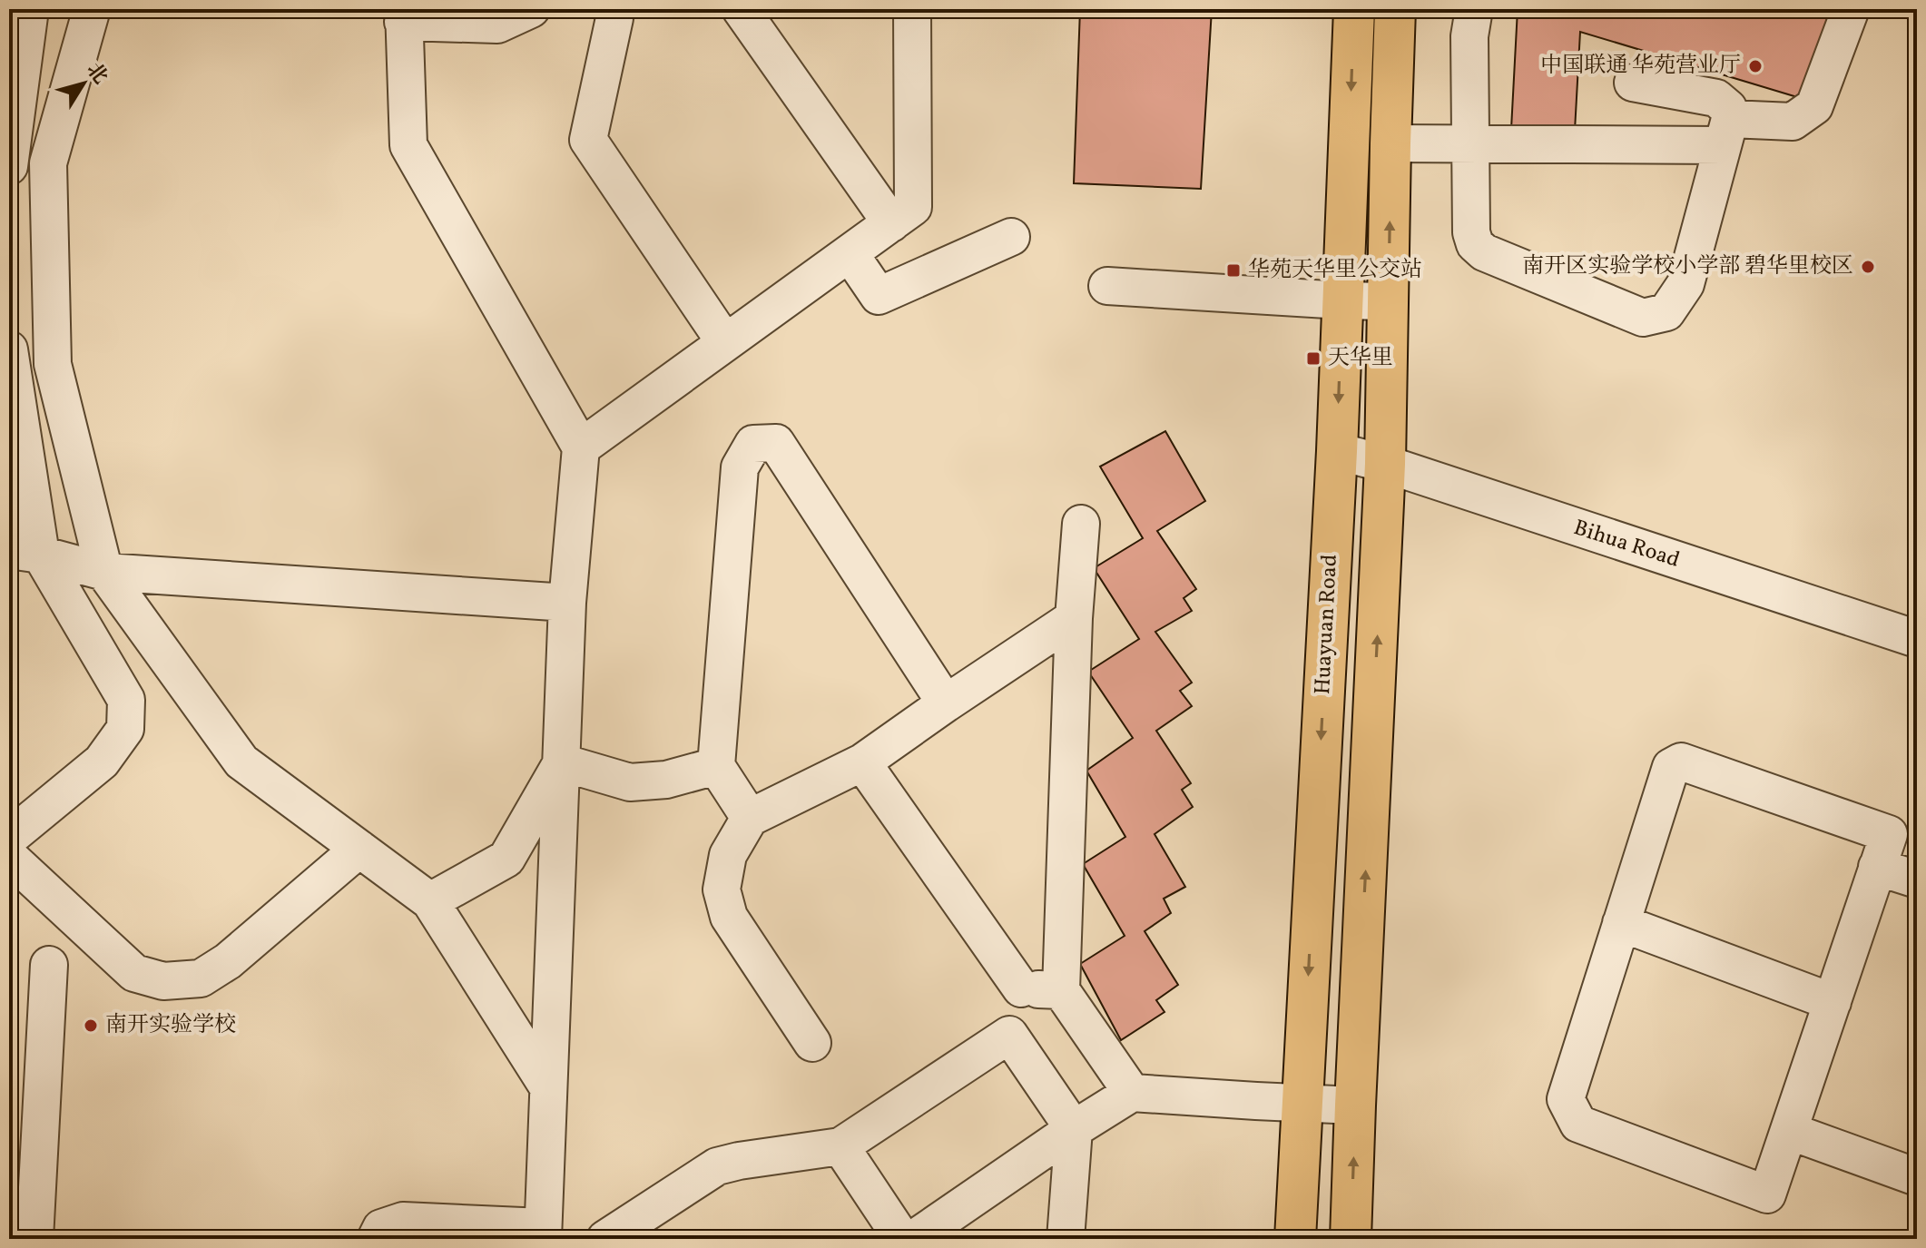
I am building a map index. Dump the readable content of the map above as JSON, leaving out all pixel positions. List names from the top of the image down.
{
  "streets": {
    "main road": ["Huayuan Road"],
    "street": ["Bihua Road"]
  },
  "crossings": [
    ["Bihua Road", "Huayuan Road"]
  ],
  "places": {
    "other": ["中国联通 华苑营业厅", "南开区实验学校小学部 碧华里校区", "南开实验学校"],
    "transit": ["华苑天华里公交站", "天华里"]
  },
  "north": "top right"
}
